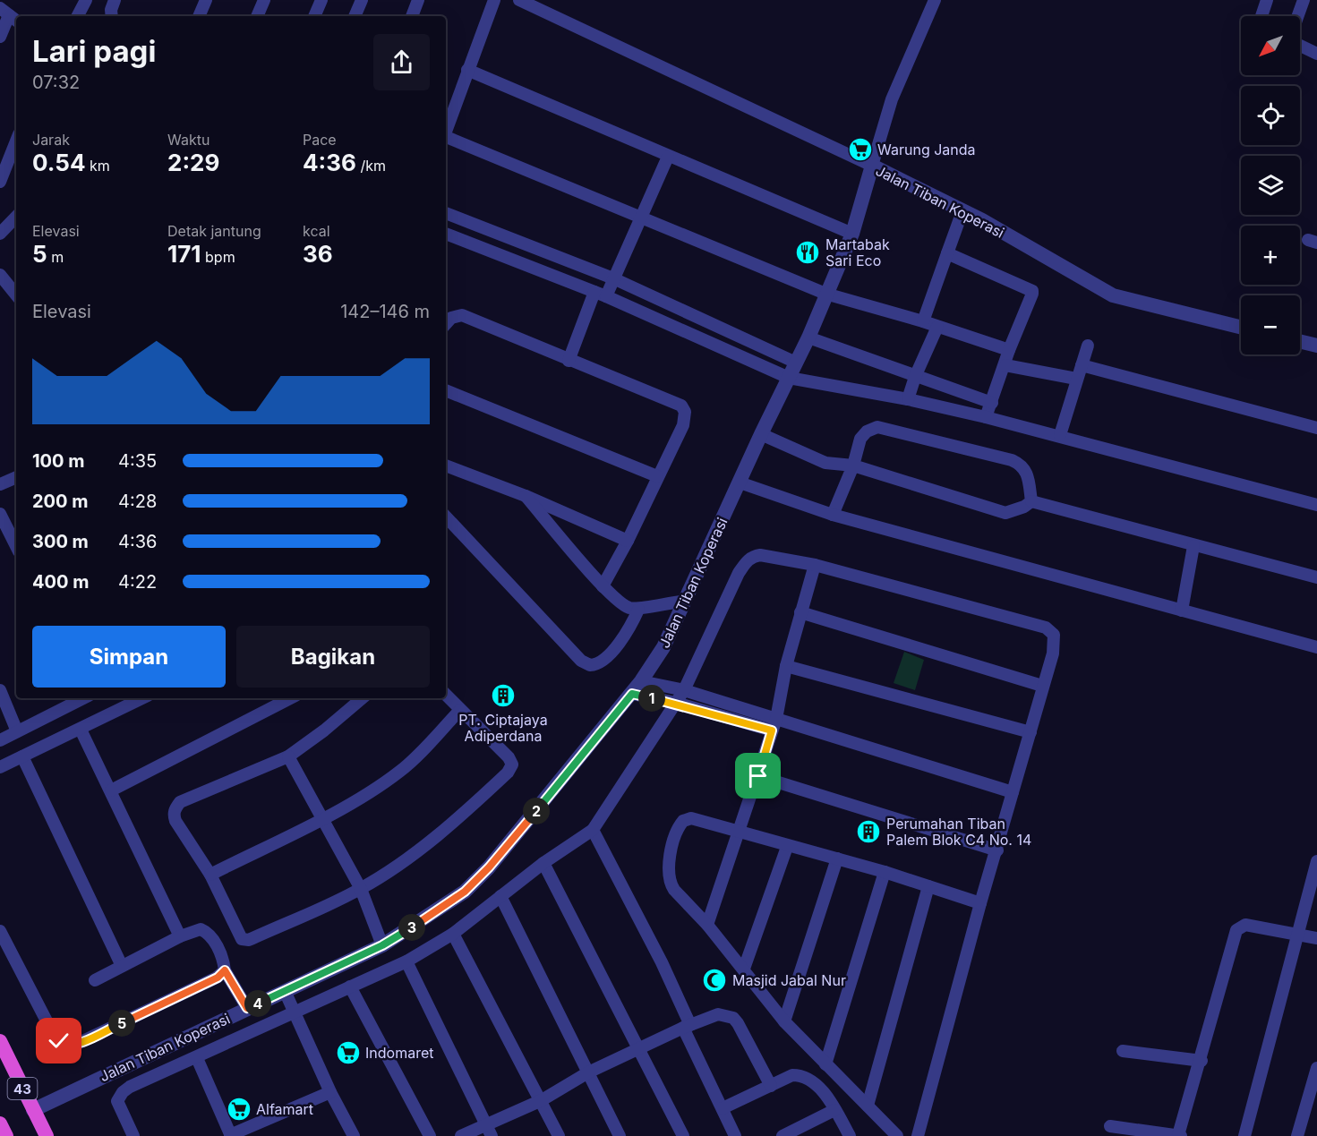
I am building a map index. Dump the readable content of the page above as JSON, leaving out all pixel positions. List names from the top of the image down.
{
  "streets": {
    "highway": ["43"],
    "street": ["Jalan Tiban Koperasi"]
  },
  "crossings": [
    ["Jalan Tiban Koperasi", "43"]
  ],
  "places": {
    "supermarket": ["Warung Janda", "Indomaret", "Alfamart"],
    "restaurant": ["Martabak Sari Eco"],
    "building": ["PT. Ciptajaya Adiperdana", "Perumahan Tiban Palem Blok C4 No. 14"],
    "mosque": ["Masjid Jabal Nur"]
  },
  "north": "bottom left",
  "page": {
    "map_buttons": ["+", "−"],
    "heading": ["Lari pagi", "07:32"],
    "stats": [
      ["Jarak", "0.54 km"],
      ["Waktu", "2:29"],
      ["Pace", "4:36 /km"],
      ["Elevasi", "5 m"],
      ["Detak jantung", "171 bpm"],
      ["kcal", "36"]
    ],
    "chart": ["Elevasi", "142–146 m"],
    "list": [
      {
        "name": "100 m",
        "note": "4:35"
      },
      {
        "name": "200 m",
        "note": "4:28"
      },
      {
        "name": "300 m",
        "note": "4:36"
      },
      {
        "name": "400 m",
        "note": "4:22"
      }
    ],
    "buttons": ["Simpan", "Bagikan"],
    "pins": [
      "1",
      "2",
      "3",
      "4",
      "5"
    ]
  }
}
